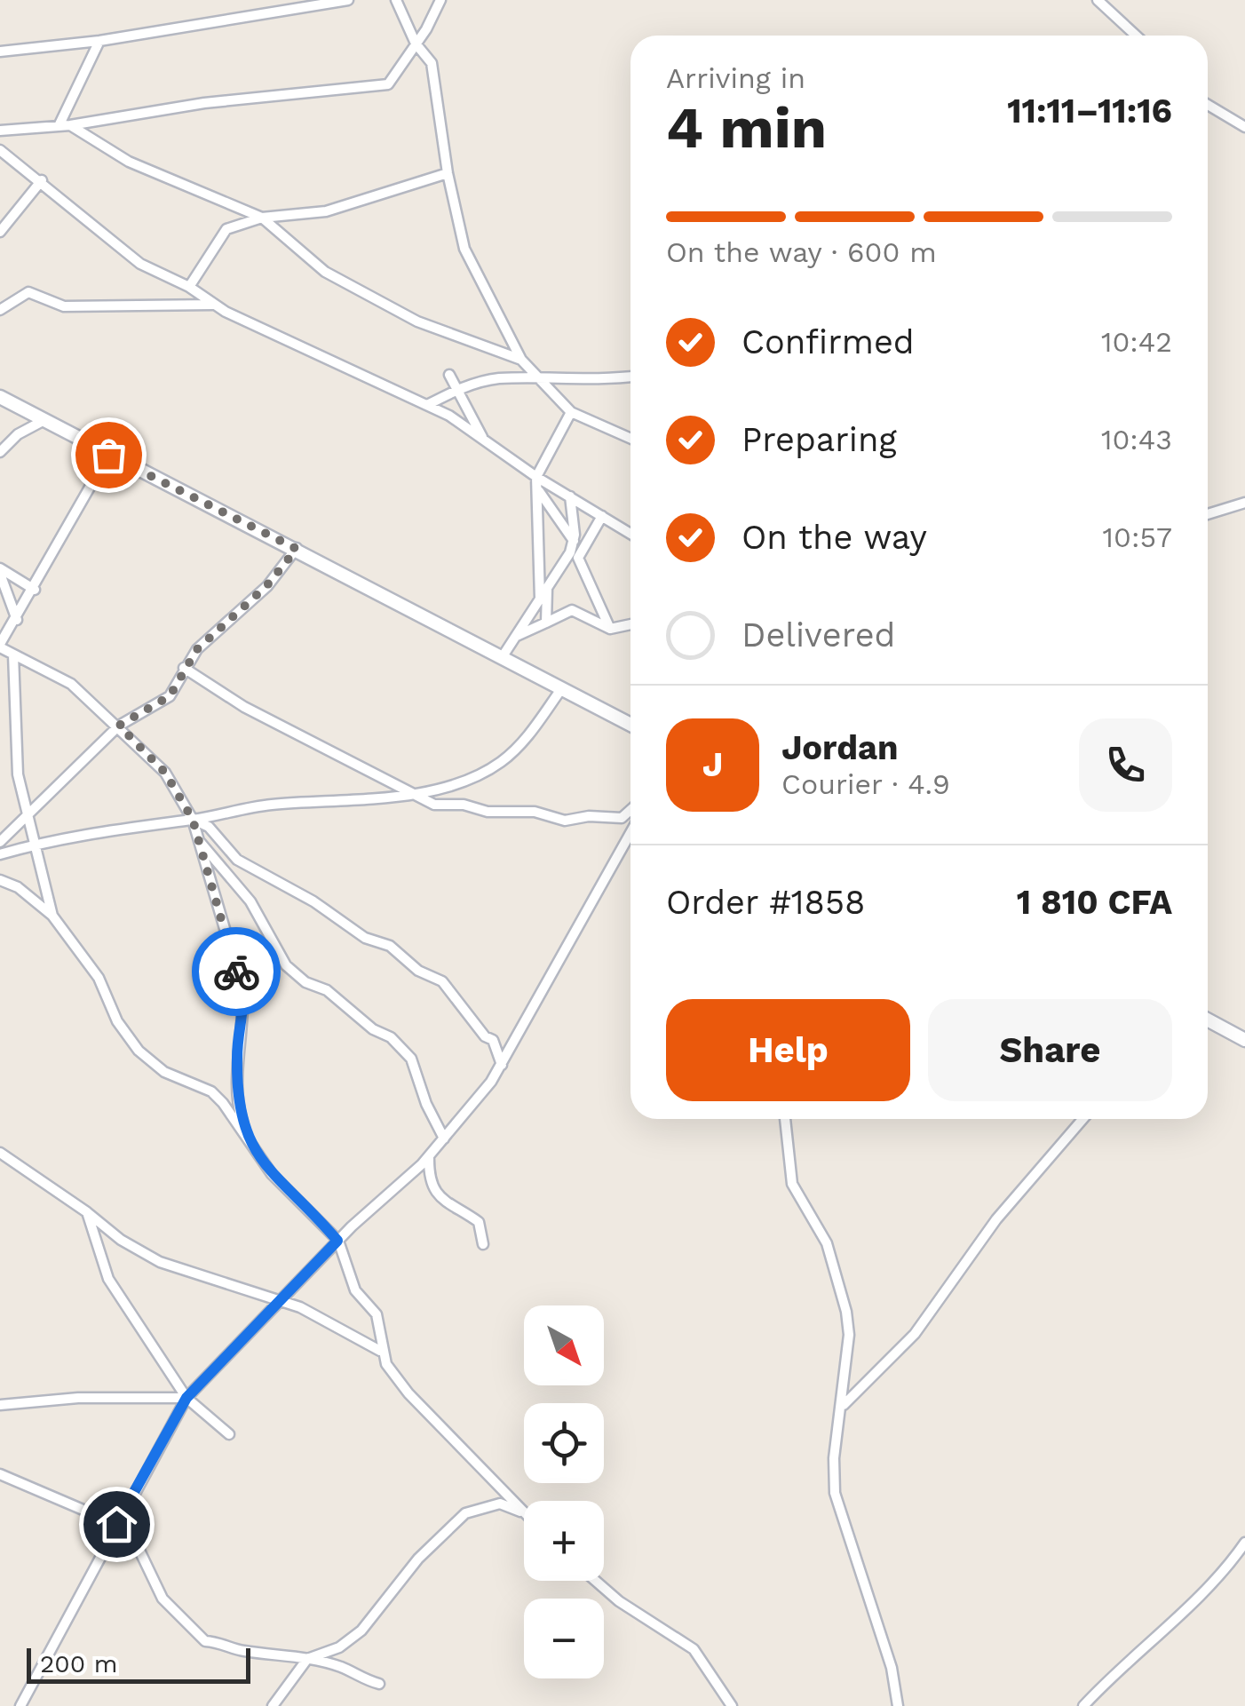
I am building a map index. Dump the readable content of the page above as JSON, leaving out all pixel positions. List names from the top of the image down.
{
  "scale_bar": "200 m",
  "north": "bottom right",
  "page": {
    "heading": ["4 min", "Arriving in", "11:11–11:16"],
    "panel": [
      "Jordan",
      "Courier · 4.9",
      "Order #1858",
      "1 810 CFA"
    ],
    "bar": "On the way · 600 m",
    "list": [
      ["Confirmed", "10:42"],
      ["Preparing", "10:43"],
      ["On the way", "10:57"],
      "Delivered"
    ],
    "round": "J",
    "buttons": ["Help", "Share"],
    "map_buttons": ["+", "−"],
    "scale": "200 m"
  }
}
